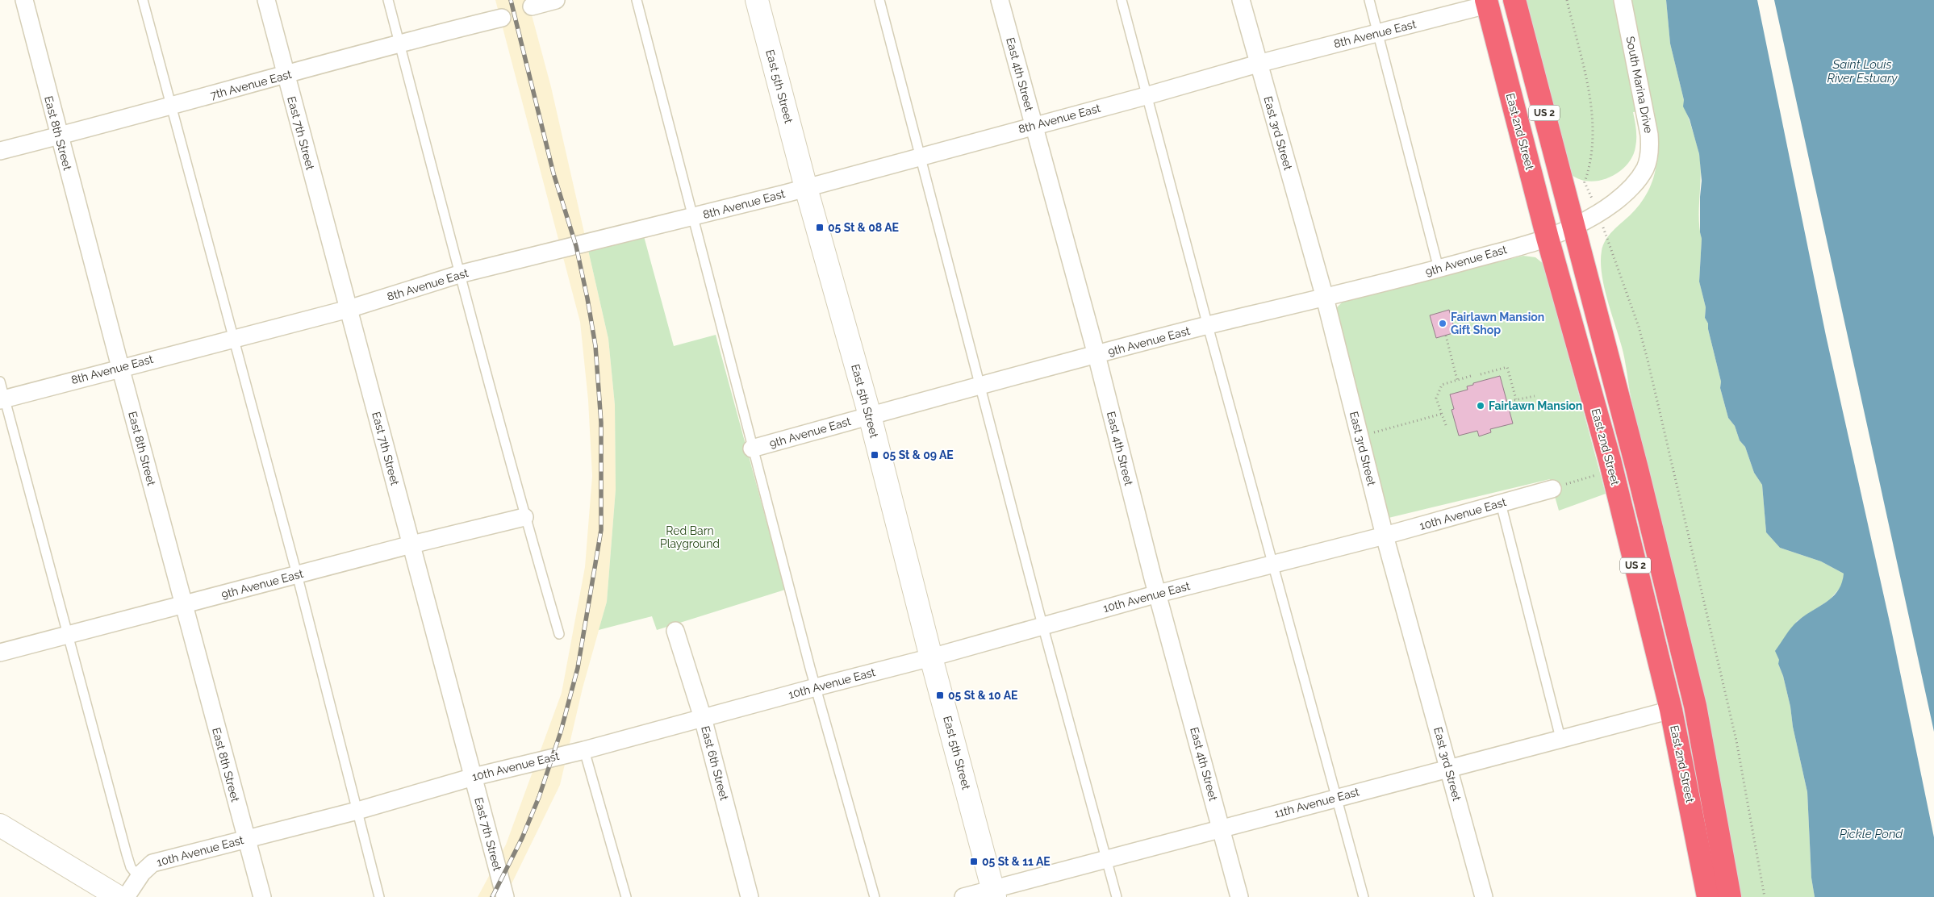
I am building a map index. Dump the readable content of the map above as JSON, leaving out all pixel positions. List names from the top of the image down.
{
  "streets": {
    "highway": ["US 2", "East 2nd Street"],
    "street": [
      "8th Avenue East",
      "East 4th Street",
      "7th Avenue East",
      "South Marina Drive",
      "East 5th Street",
      "East 8th Street",
      "East 7th Street",
      "East 3rd Street",
      "9th Avenue East",
      "10th Avenue East",
      "East 6th Street",
      "11th Avenue East"
    ]
  },
  "crossings": [
    ["8th Avenue East", "East 4th Street"],
    ["8th Avenue East", "East 5th Street"],
    ["8th Avenue East", "East 2nd Street"],
    ["8th Avenue East", "East 8th Street"],
    ["8th Avenue East", "East 7th Street"],
    ["8th Avenue East", "East 3rd Street"],
    ["East 4th Street", "9th Avenue East"],
    ["East 4th Street", "10th Avenue East"],
    ["East 4th Street", "11th Avenue East"],
    ["7th Avenue East", "East 8th Street"],
    ["7th Avenue East", "East 7th Street"],
    ["South Marina Drive", "East 2nd Street"],
    ["South Marina Drive", "9th Avenue East"],
    ["East 5th Street", "9th Avenue East"],
    ["East 5th Street", "10th Avenue East"],
    ["East 5th Street", "11th Avenue East"],
    ["East 2nd Street", "9th Avenue East"],
    ["East 2nd Street", "11th Avenue East"],
    ["East 8th Street", "9th Avenue East"],
    ["East 8th Street", "10th Avenue East"],
    ["East 7th Street", "9th Avenue East"],
    ["East 7th Street", "10th Avenue East"],
    ["East 3rd Street", "9th Avenue East"],
    ["East 3rd Street", "10th Avenue East"],
    ["East 3rd Street", "11th Avenue East"],
    ["10th Avenue East", "East 6th Street"]
  ],
  "water": ["Saint Louis River Estuary", "Pickle Pond"],
  "parks": ["Red Barn Playground"],
  "places": {
    "transit": [
      "05 St & 08 AE",
      "05 St & 09 AE",
      "05 St & 10 AE",
      "05 St & 11 AE"
    ],
    "other": ["Fairlawn Mansion Gift Shop", "Fairlawn Mansion"]
  }
}
